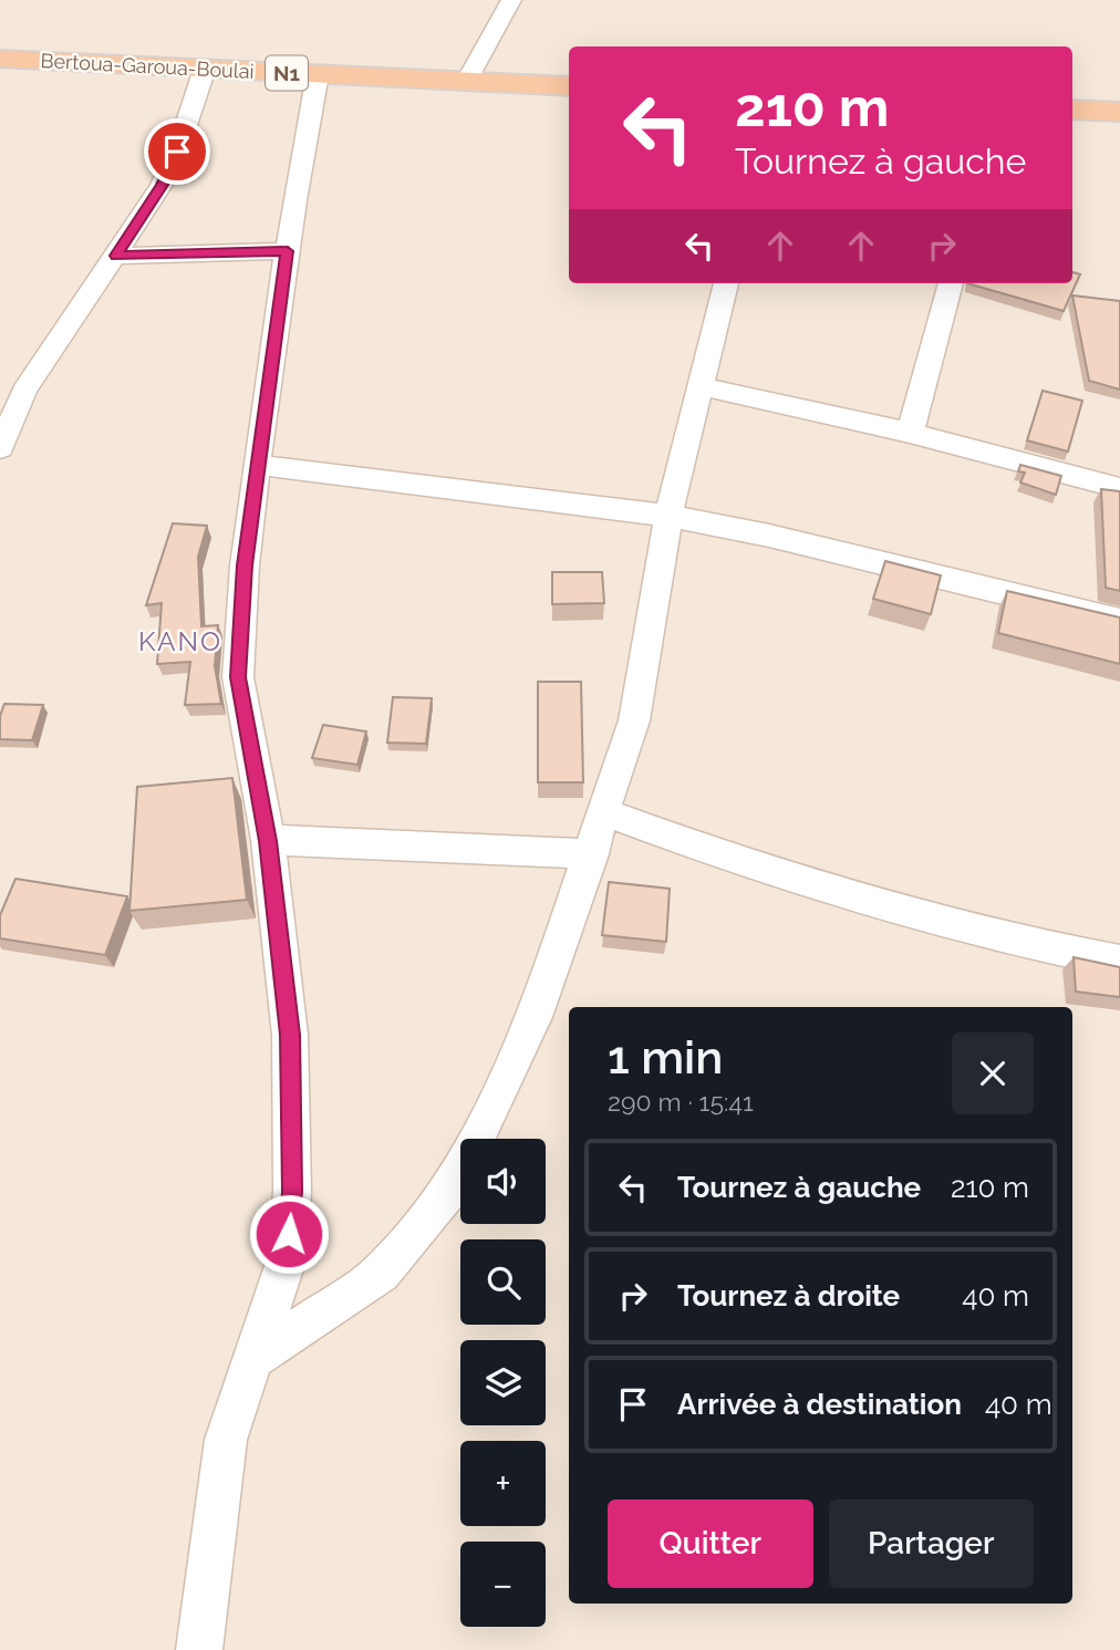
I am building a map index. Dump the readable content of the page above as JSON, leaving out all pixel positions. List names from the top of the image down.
{
  "streets": {
    "highway": ["Bertoua-Garoua-Boulai", "N1"]
  },
  "districts": ["KANO"],
  "page": {
    "turn": ["210 m", "Tournez à gauche"],
    "heading": ["1 min", "290 m · 15:41"],
    "map_buttons": ["+", "−"],
    "list": [
      {
        "name": "Tournez à gauche",
        "value": "210 m"
      },
      {
        "name": "Tournez à droite",
        "value": "40 m"
      },
      {
        "name": "Arrivée à destination",
        "value": "40 m"
      }
    ],
    "buttons": ["Quitter", "Partager"]
  }
}
